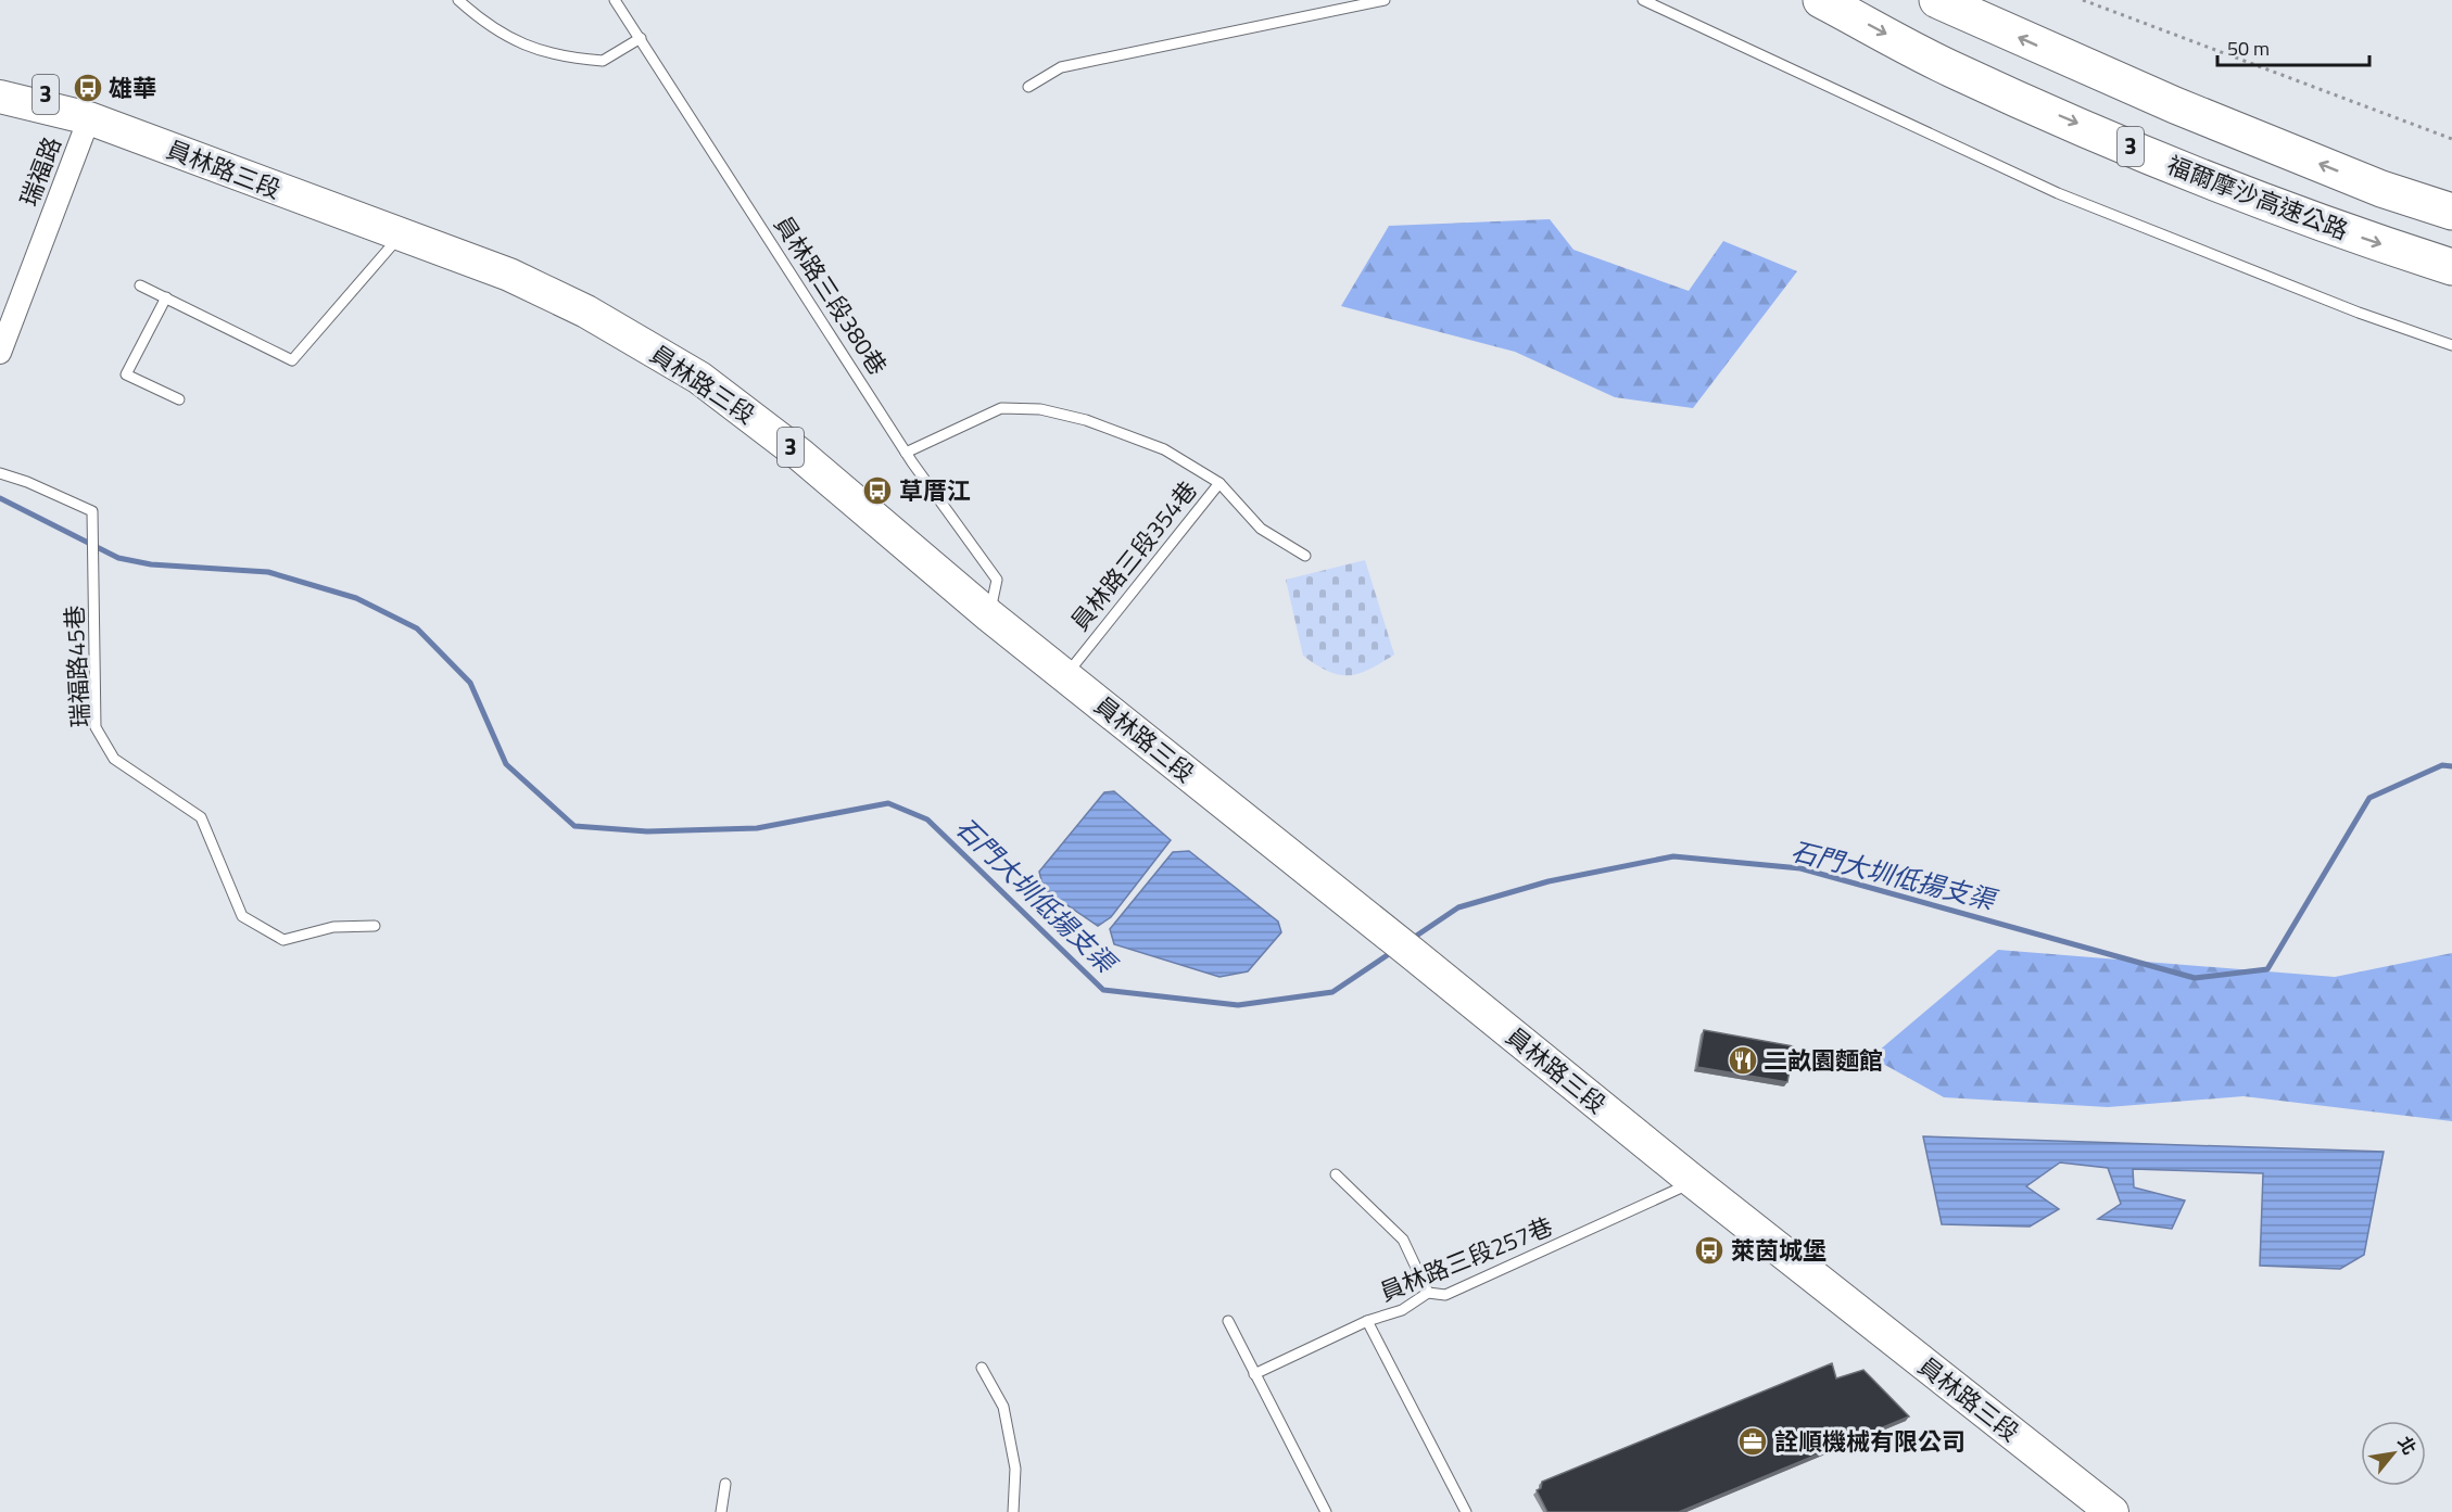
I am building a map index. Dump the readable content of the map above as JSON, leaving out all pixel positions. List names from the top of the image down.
{
  "streets": {
    "highway": ["3", "福爾摩沙高速公路"],
    "main road": ["員林路三段"],
    "street": ["瑞福路"],
    "lane": [
      "員林路三段380巷",
      "員林路三段354巷",
      "瑞福路45巷",
      "員林路三段257巷"
    ]
  },
  "crossings": [
    ["員林路三段", "瑞福路"],
    ["員林路三段", "員林路三段380巷"],
    ["員林路三段", "員林路三段354巷"],
    ["員林路三段", "員林路三段257巷"],
    ["員林路三段380巷", "員林路三段354巷"]
  ],
  "water": ["石門大圳低揚支渠"],
  "places": {
    "bus stop": ["雄華", "草厝江", "萊茵城堡"],
    "restaurant": ["二畝園麵館"],
    "office": ["詮順機械有限公司"]
  },
  "scale_bar": "50 m",
  "north": "top right"
}
